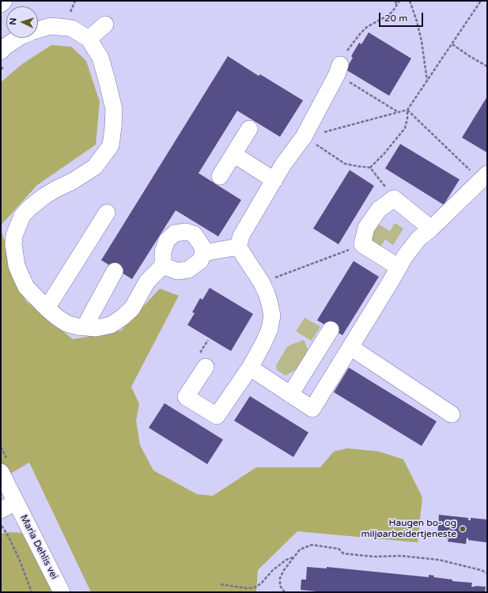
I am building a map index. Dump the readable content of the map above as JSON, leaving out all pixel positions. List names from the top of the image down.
{
  "streets": {
    "street": ["Maria Dehlis vei"]
  },
  "places": ["Haugen bo- og miljøarbeidertjeneste"],
  "scale_bar": "20 m",
  "north": "left"
}
